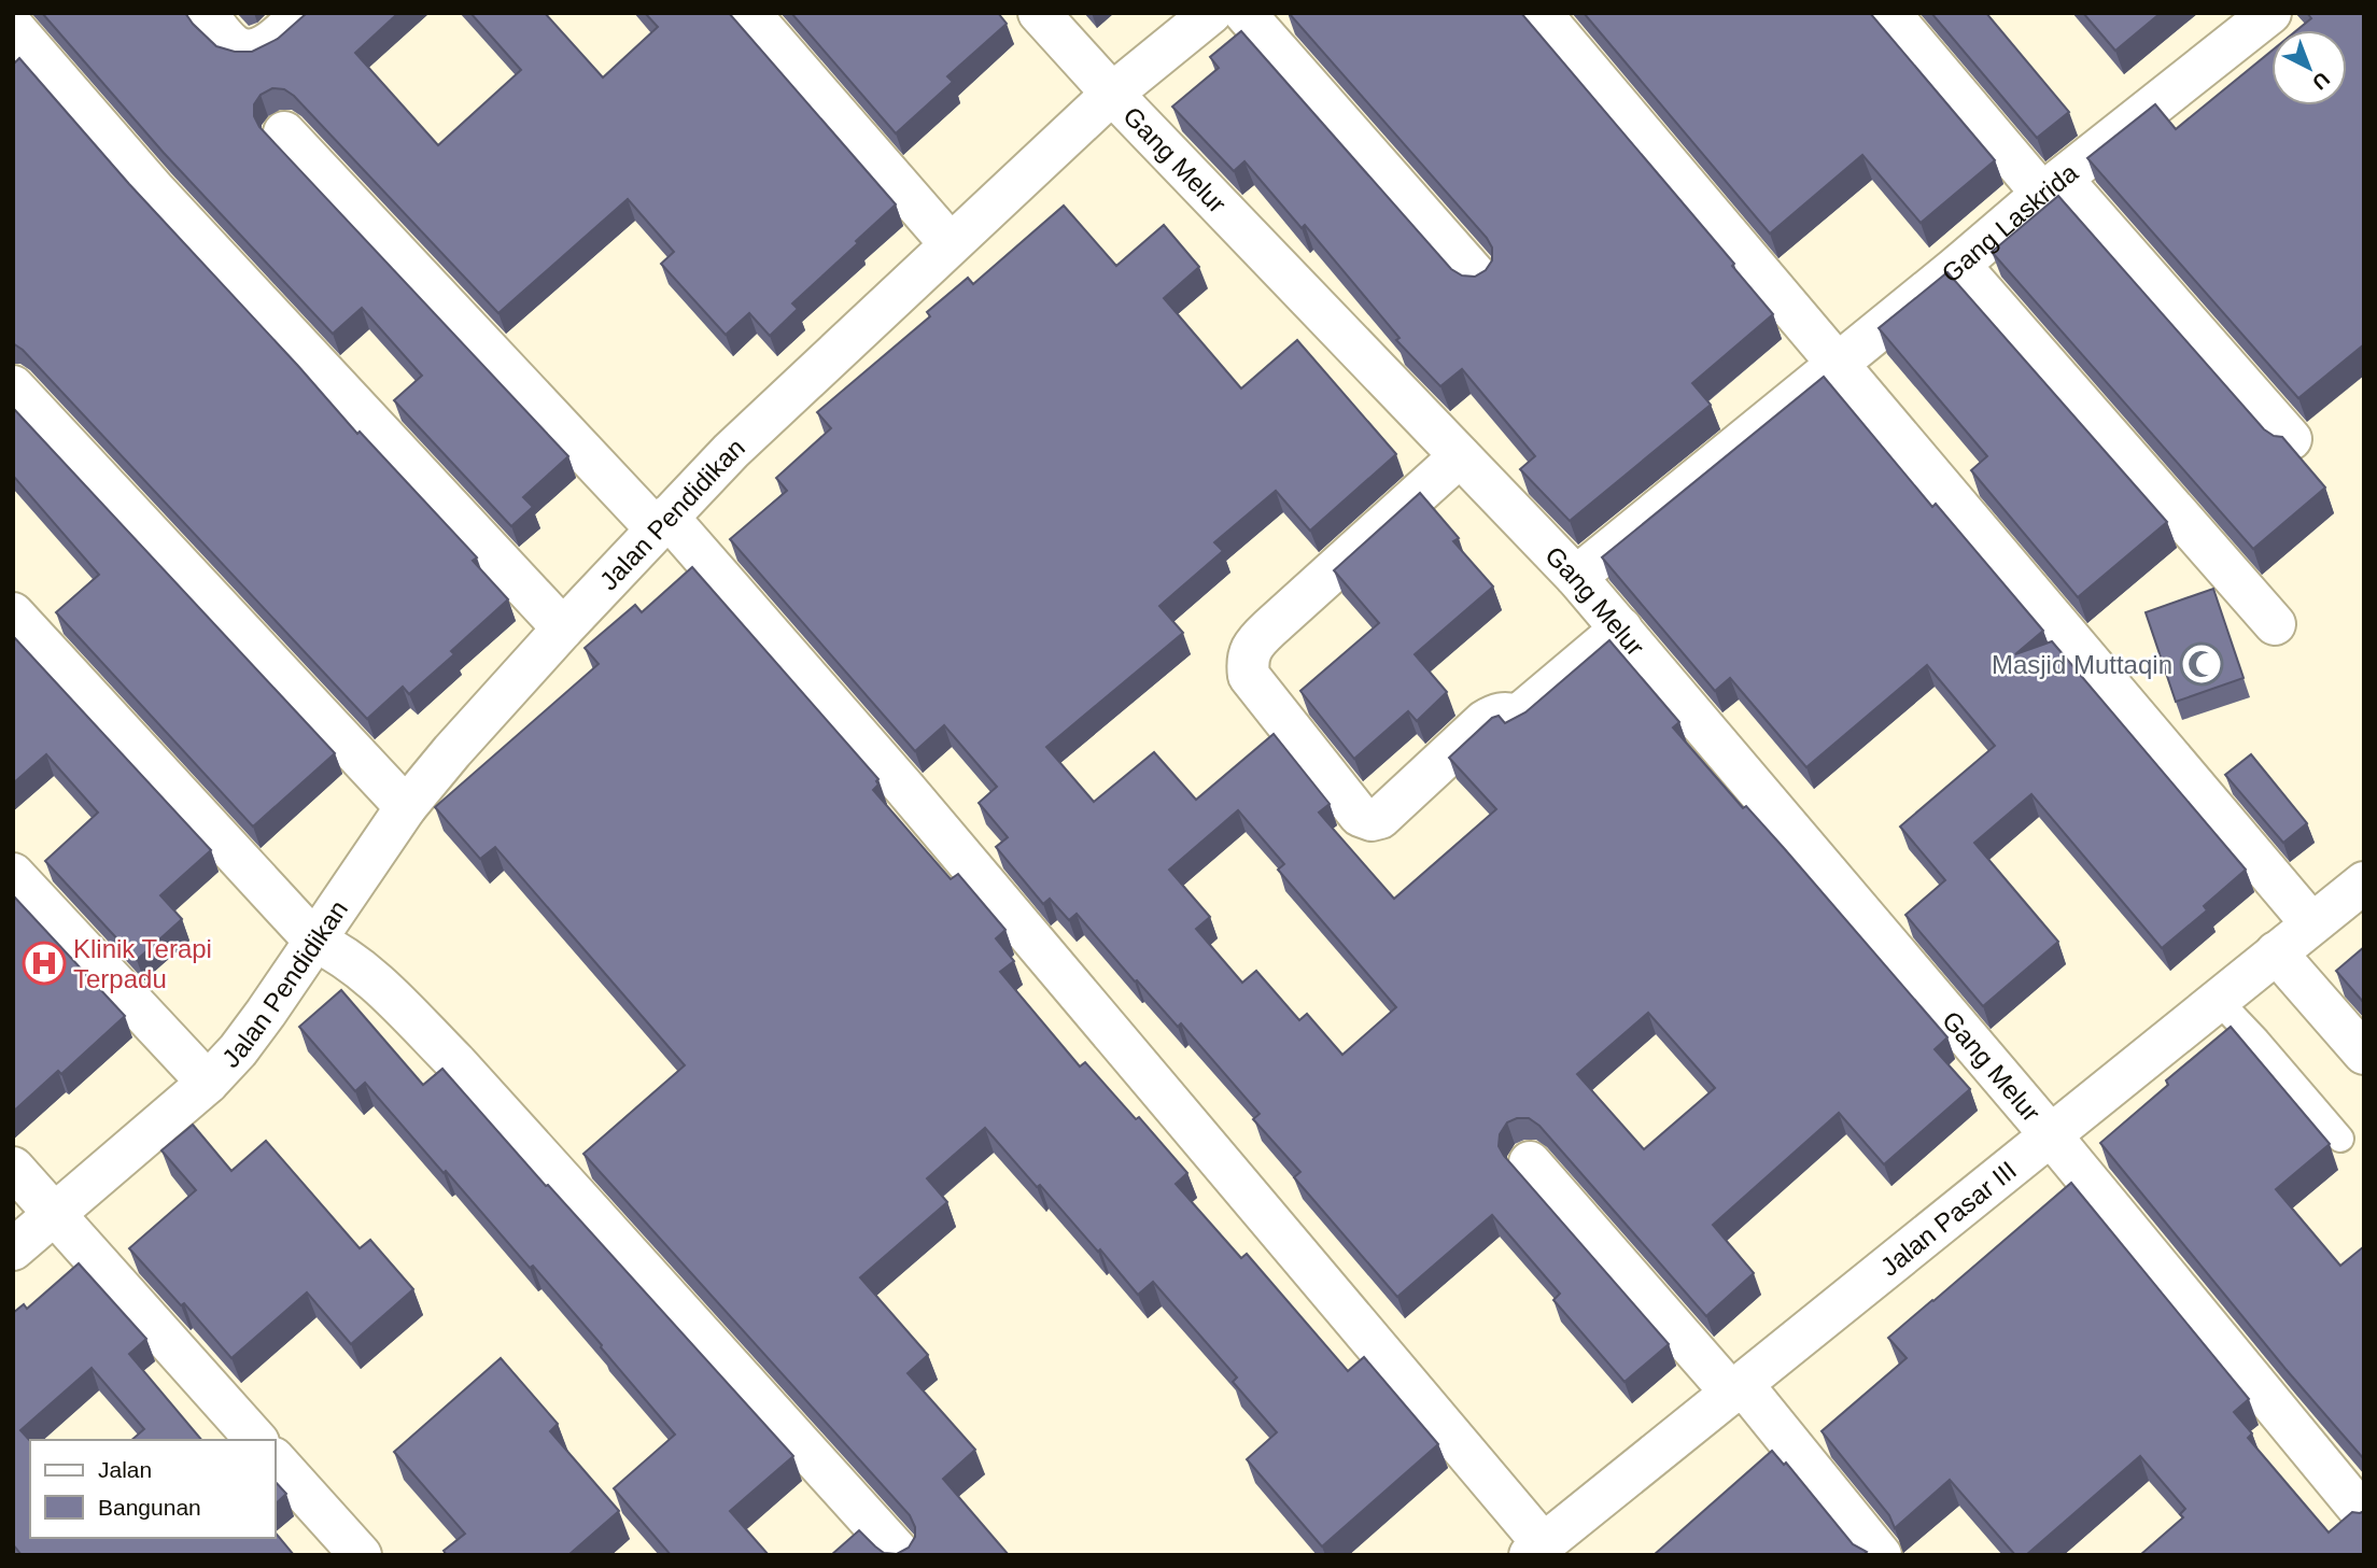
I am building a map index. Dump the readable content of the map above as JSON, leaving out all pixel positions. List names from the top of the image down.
{
  "streets": {
    "street": [
      "Gang Melur",
      "Gang Laskrida",
      "Jalan Pendidikan",
      "Jalan Pasar III"
    ]
  },
  "crossings": [
    ["Gang Melur", "Gang Laskrida"],
    ["Gang Melur", "Jalan Pendidikan"],
    ["Gang Melur", "Jalan Pasar III"]
  ],
  "places": {
    "mosque": ["Masjid Muttaqin"],
    "hospital": ["Klinik Terapi Terpadu"]
  },
  "legend": ["Jalan", "Bangunan"],
  "north": "bottom right"
}
